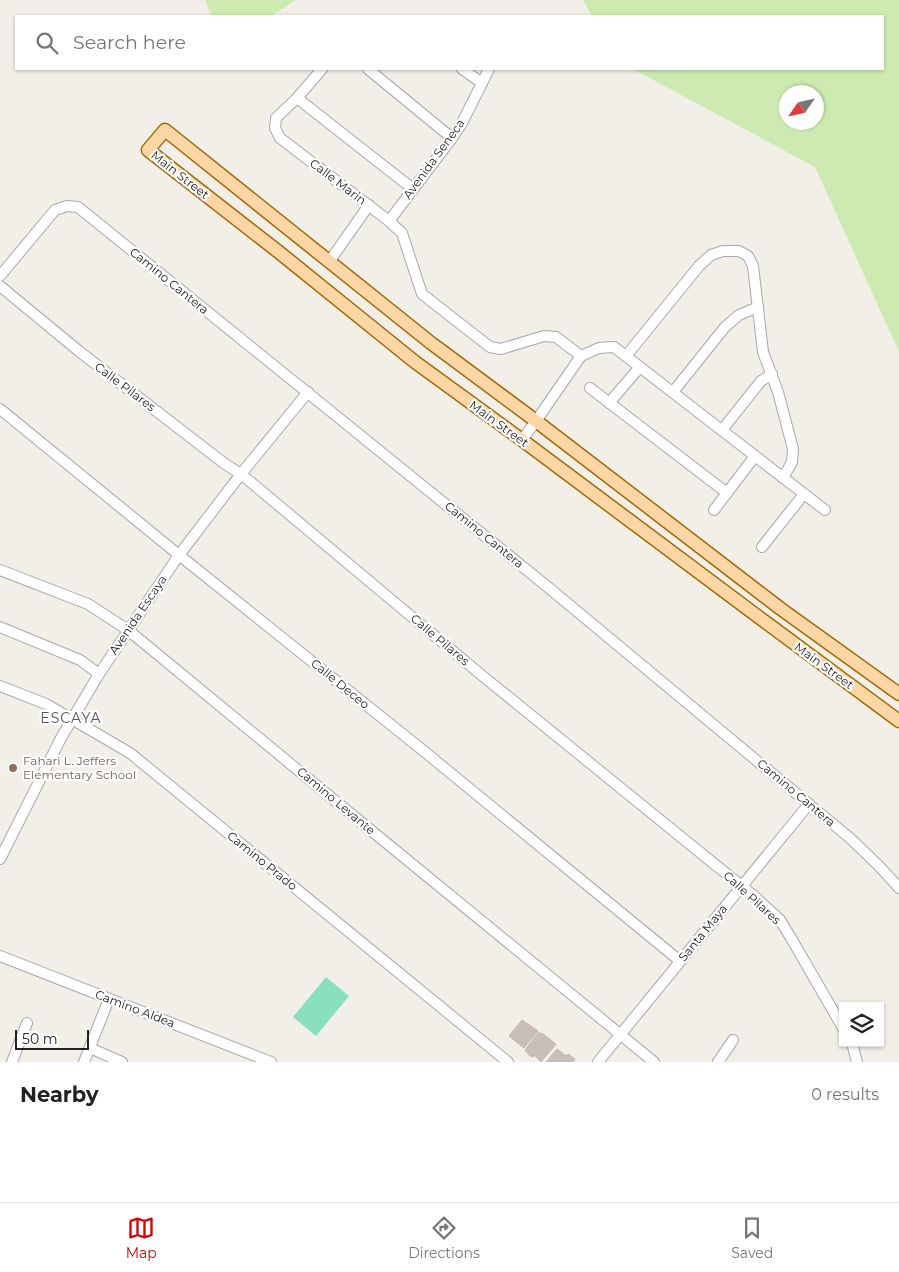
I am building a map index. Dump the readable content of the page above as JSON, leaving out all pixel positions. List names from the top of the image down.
{
  "streets": {
    "main road": ["Main Street"],
    "street": [
      "Avenida Seneca",
      "Calle Marin",
      "Camino Cantera",
      "Calle Pilares",
      "Avenida Escaya",
      "Calle Deceo",
      "Camino Levante",
      "Camino Prado",
      "Santa Maya",
      "Camino Aldea"
    ]
  },
  "crossings": [
    ["Avenida Seneca", "Calle Marin"],
    ["Camino Cantera", "Avenida Escaya"],
    ["Camino Cantera", "Santa Maya"],
    ["Calle Pilares", "Avenida Escaya"],
    ["Calle Pilares", "Santa Maya"],
    ["Avenida Escaya", "Calle Deceo"],
    ["Avenida Escaya", "Camino Levante"],
    ["Avenida Escaya", "Camino Prado"],
    ["Calle Deceo", "Santa Maya"],
    ["Camino Levante", "Santa Maya"]
  ],
  "districts": ["ESCAYA"],
  "places": ["Fahari L. Jeffers Elementary School"],
  "scale_bar": "50 m",
  "north": "bottom left",
  "page": {
    "search": "Search here",
    "scale": "50 m",
    "heading": ["Nearby", "0 results"],
    "nav": ["Map", "Directions", "Saved"]
  }
}
